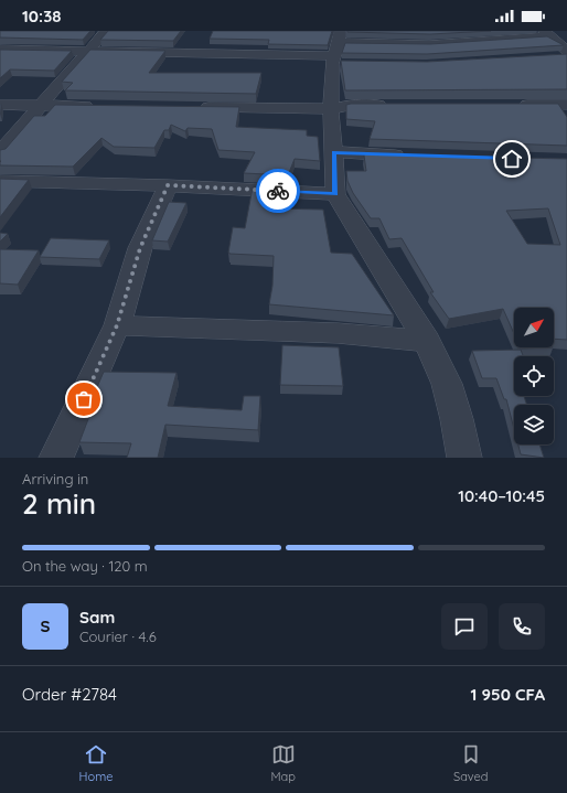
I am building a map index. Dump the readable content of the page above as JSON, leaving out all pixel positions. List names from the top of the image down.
{
  "north": "top right",
  "page": {
    "status": "10:38",
    "heading": ["2 min", "Arriving in", "10:40–10:45"],
    "panel": [
      "Sam",
      "Courier · 4.6",
      "Order #2784",
      "1 950 CFA"
    ],
    "bar": "On the way · 120 m",
    "round": "S",
    "tabs": ["Home", "Map", "Saved"]
  }
}
